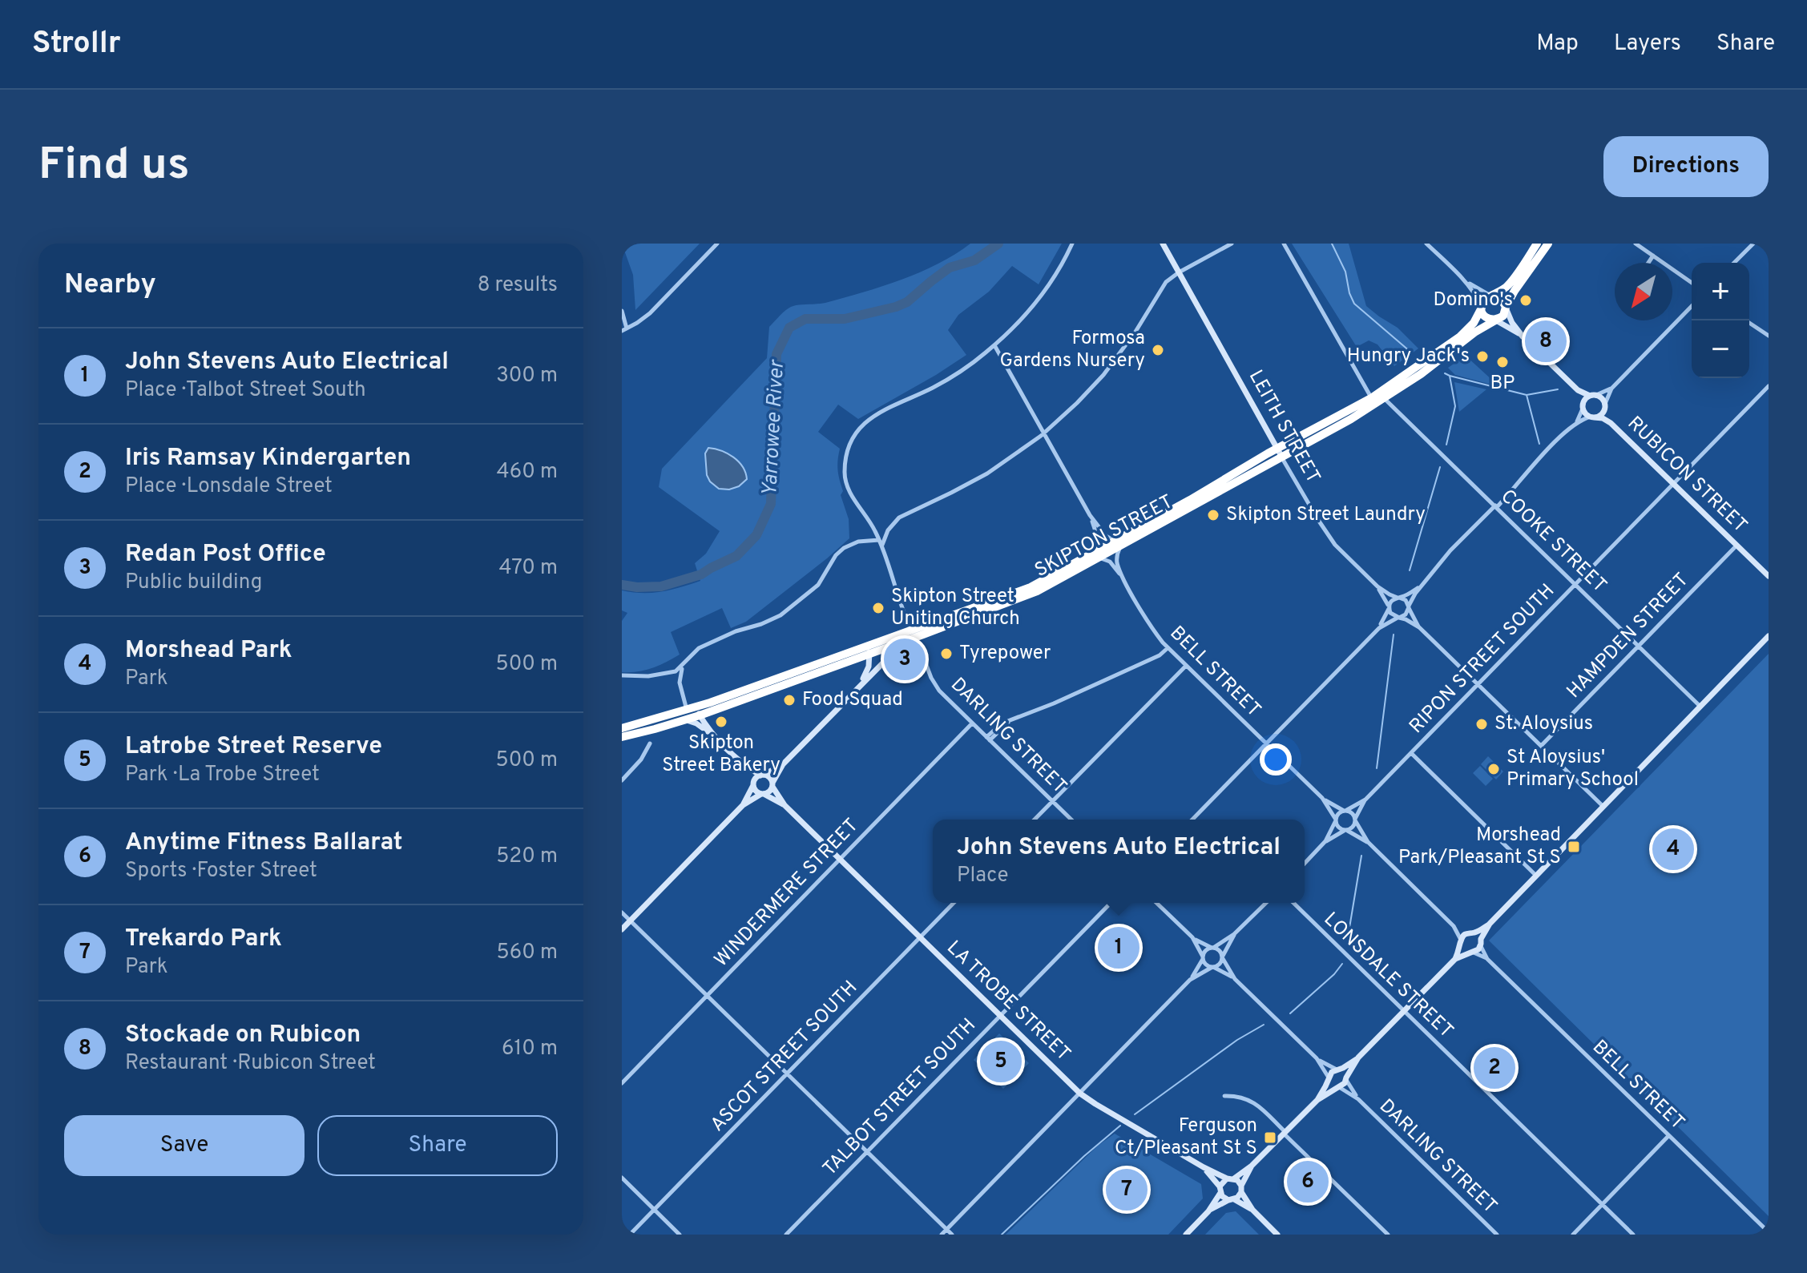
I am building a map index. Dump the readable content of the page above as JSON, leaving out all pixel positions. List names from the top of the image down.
{
  "streets": {
    "highway": ["SKIPTON STREET"],
    "main road": ["LEITH STREET", "RUBICON STREET", "LA TROBE STREET"],
    "street": [
      "COOKE STREET",
      "HAMPDEN STREET",
      "RIPON STREET SOUTH",
      "BELL STREET",
      "DARLING STREET",
      "WINDERMERE STREET",
      "LONSDALE STREET",
      "ASCOT STREET SOUTH",
      "TALBOT STREET SOUTH"
    ]
  },
  "crossings": [
    ["LEITH STREET", "SKIPTON STREET"],
    ["RUBICON STREET", "HAMPDEN STREET"],
    ["RUBICON STREET", "RIPON STREET SOUTH"],
    ["SKIPTON STREET", "COOKE STREET"],
    ["SKIPTON STREET", "BELL STREET"],
    ["SKIPTON STREET", "DARLING STREET"],
    ["COOKE STREET", "HAMPDEN STREET"],
    ["COOKE STREET", "RIPON STREET SOUTH"],
    ["RIPON STREET SOUTH", "BELL STREET"],
    ["DARLING STREET", "WINDERMERE STREET"],
    ["WINDERMERE STREET", "LA TROBE STREET"],
    ["LA TROBE STREET", "ASCOT STREET SOUTH"],
    ["LA TROBE STREET", "TALBOT STREET SOUTH"]
  ],
  "water": ["Yarrowee River"],
  "places": {
    "other": [
      "Domino's",
      "Formosa Gardens Nursery",
      "Hungry Jack's",
      "BP",
      "Skipton Street Laundry",
      "Skipton Street Uniting Church",
      "Tyrepower",
      "Food Squad",
      "Skipton Street Bakery",
      "St. Aloysius",
      "St Aloysius' Primary School"
    ],
    "transit": ["Morshead Park/Pleasant St S", "Ferguson Ct/Pleasant St S"]
  },
  "north": "bottom left",
  "page": {
    "header": "Strollr",
    "nav": ["Map", "Layers", "Share"],
    "buttons": [
      "Directions",
      ["Save", "Share"]
    ],
    "title": "Find us",
    "heading": ["Nearby", "8 results"],
    "map_buttons": ["+", "−"],
    "pins": [
      "8",
      "3",
      "4",
      "1",
      "5",
      "2",
      "6",
      "7"
    ],
    "list": [
      {
        "mark": "1",
        "name": "John Stevens Auto Electrical",
        "note": "Place · Talbot Street South",
        "value": "300 m"
      },
      {
        "mark": "2",
        "name": "Iris Ramsay Kindergarten",
        "note": "Place · Lonsdale Street",
        "value": "460 m"
      },
      {
        "mark": "3",
        "name": "Redan Post Office",
        "note": "Public building",
        "value": "470 m"
      },
      {
        "mark": "4",
        "name": "Morshead Park",
        "note": "Park",
        "value": "500 m"
      },
      {
        "mark": "5",
        "name": "Latrobe Street Reserve",
        "note": "Park · La Trobe Street",
        "value": "500 m"
      },
      {
        "mark": "6",
        "name": "Anytime Fitness Ballarat",
        "note": "Sports · Foster Street",
        "value": "520 m"
      },
      {
        "mark": "7",
        "name": "Trekardo Park",
        "note": "Park",
        "value": "560 m"
      },
      {
        "mark": "8",
        "name": "Stockade on Rubicon",
        "note": "Restaurant · Rubicon Street",
        "value": "610 m"
      }
    ],
    "popup": ["John Stevens Auto Electrical", "Place"]
  }
}
